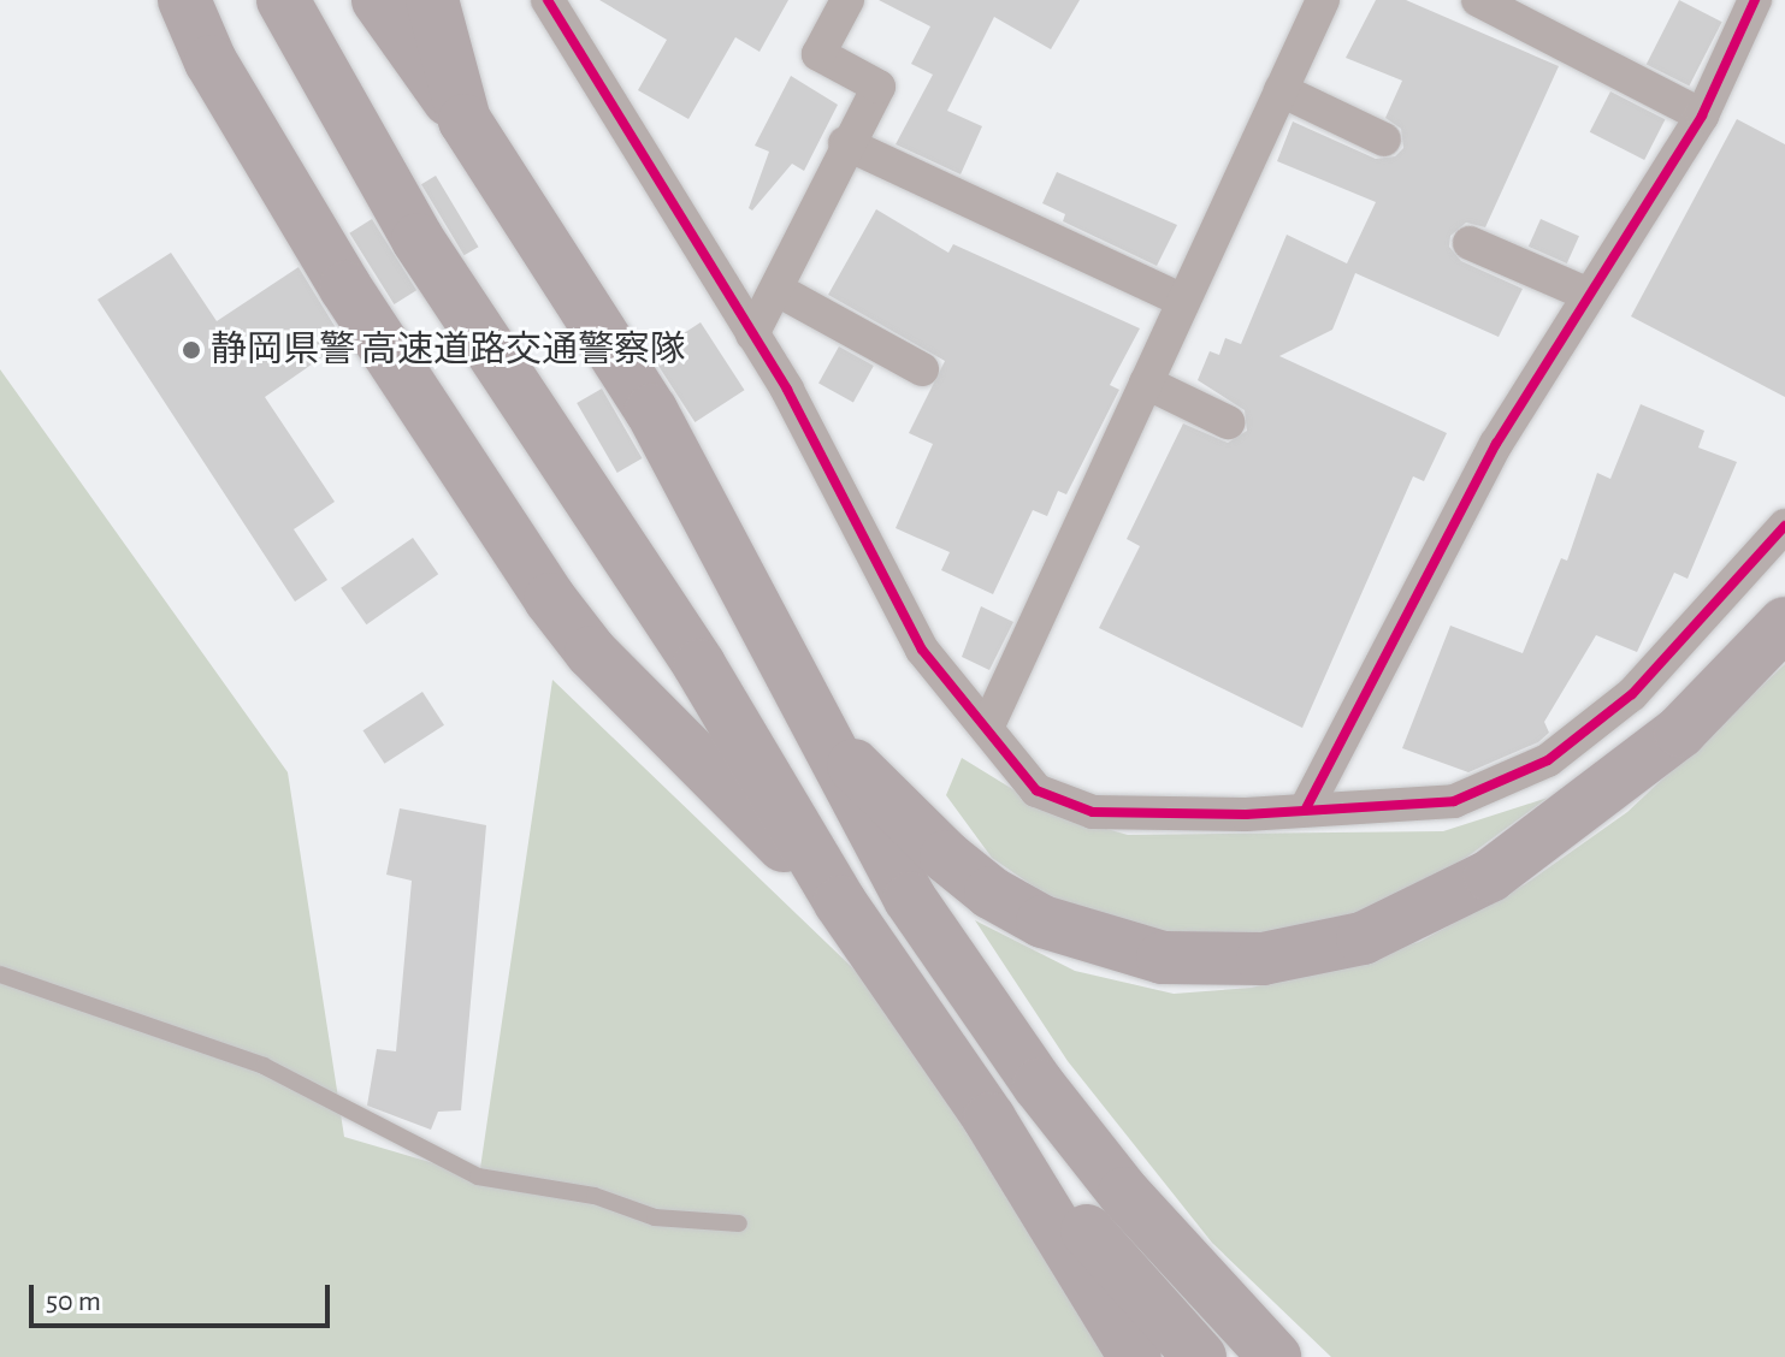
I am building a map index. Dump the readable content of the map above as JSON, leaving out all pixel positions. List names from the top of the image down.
{
  "places": ["静岡県警 高速道路交通警察隊"],
  "scale_bar": "50 m"
}
